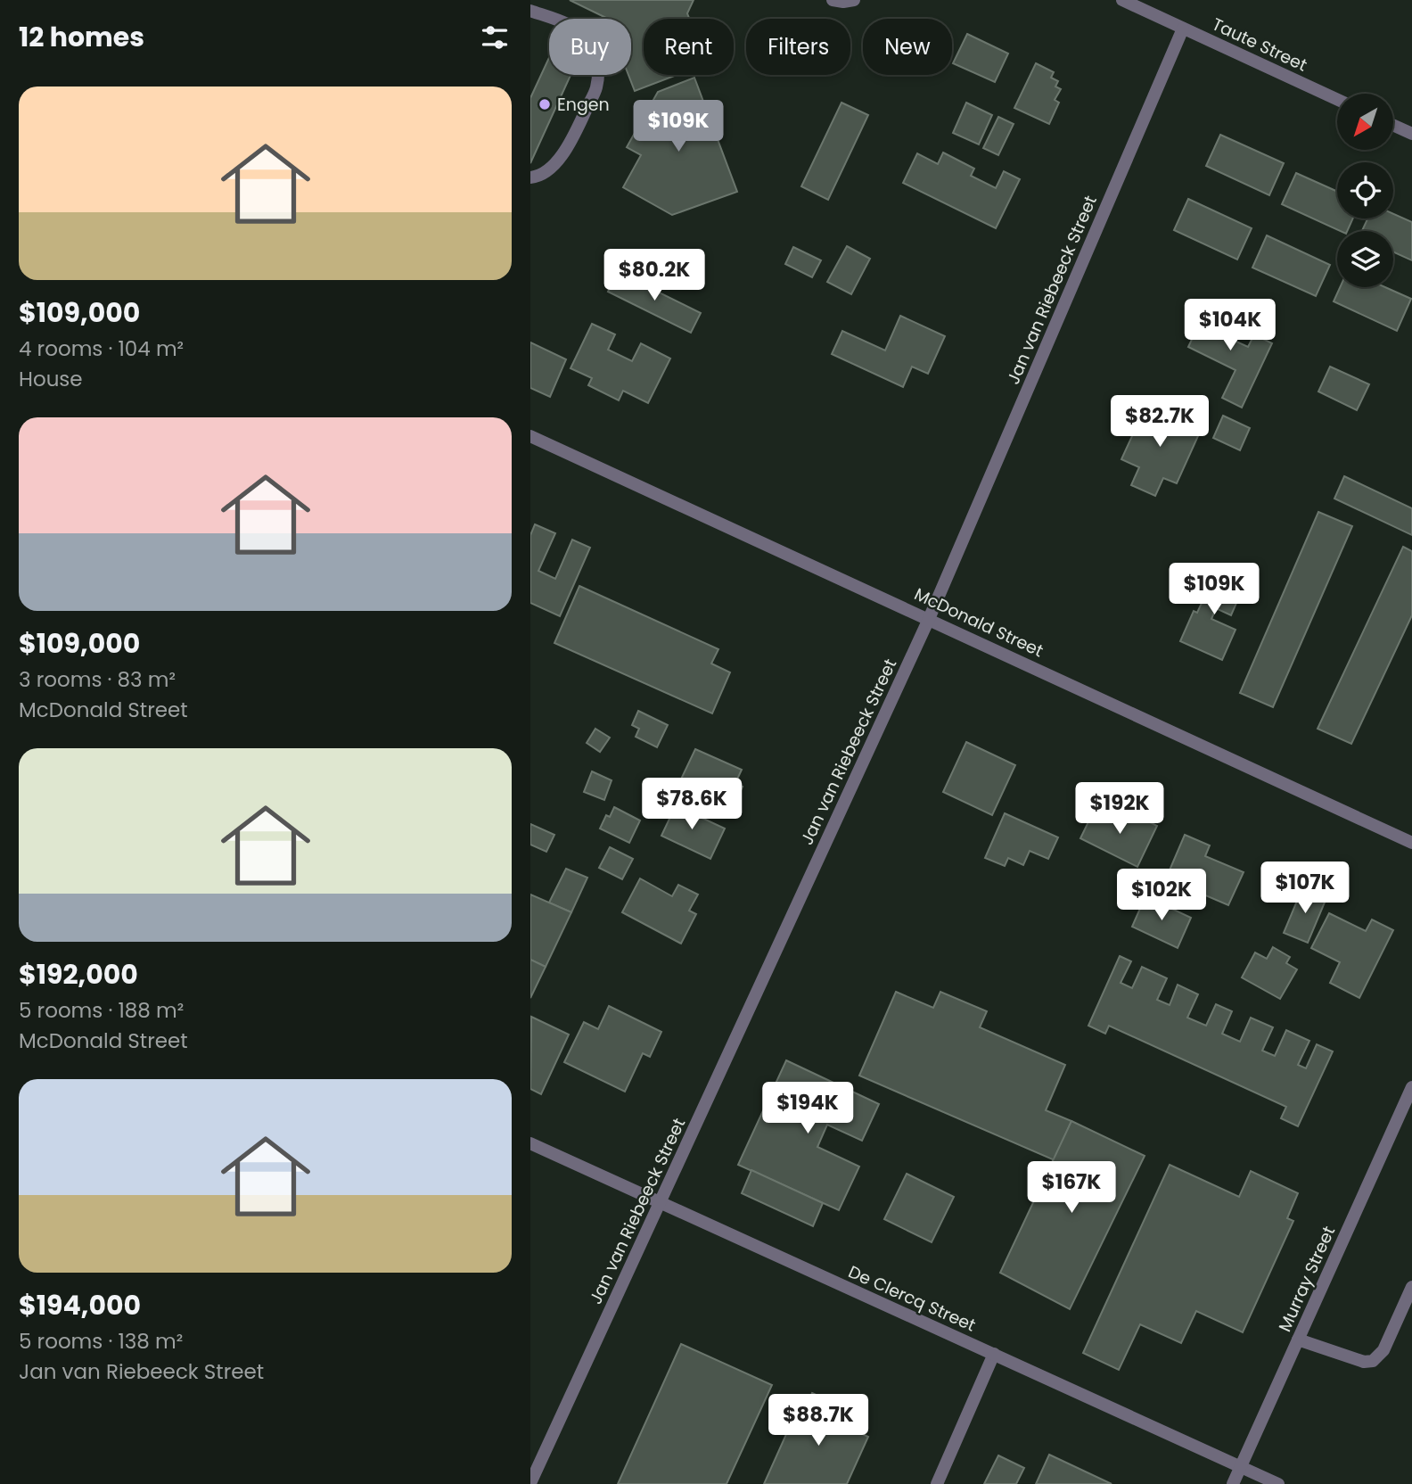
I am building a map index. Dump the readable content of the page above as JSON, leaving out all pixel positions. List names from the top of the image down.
{
  "streets": {
    "street": [
      "Taute Street",
      "Jan van Riebeeck Street",
      "McDonald Street",
      "Murray Street",
      "De Clercq Street"
    ]
  },
  "crossings": [
    ["Taute Street", "Jan van Riebeeck Street"],
    ["Jan van Riebeeck Street", "McDonald Street"],
    ["Jan van Riebeeck Street", "De Clercq Street"],
    ["Murray Street", "De Clercq Street"]
  ],
  "places": ["Engen"],
  "north": "bottom left",
  "page": {
    "heading": "12 homes",
    "chip": [
      "Buy",
      "Rent",
      "Filters",
      "New"
    ],
    "list": [
      {
        "name": "$109,000",
        "note": "4 rooms · 104 m² · House"
      },
      {
        "name": "$109,000",
        "note": "3 rooms · 83 m² · McDonald Street"
      },
      {
        "name": "$192,000",
        "note": "5 rooms · 188 m² · McDonald Street"
      },
      {
        "name": "$194,000",
        "note": "5 rooms · 138 m² · Jan van Riebeeck Street"
      }
    ],
    "price": [
      "$109K",
      "$80.2K",
      "$104K",
      "$82.7K",
      "$109K",
      "$78.6K",
      "$192K",
      "$107K",
      "$102K",
      "$194K",
      "$167K",
      "$88.7K"
    ]
  }
}
